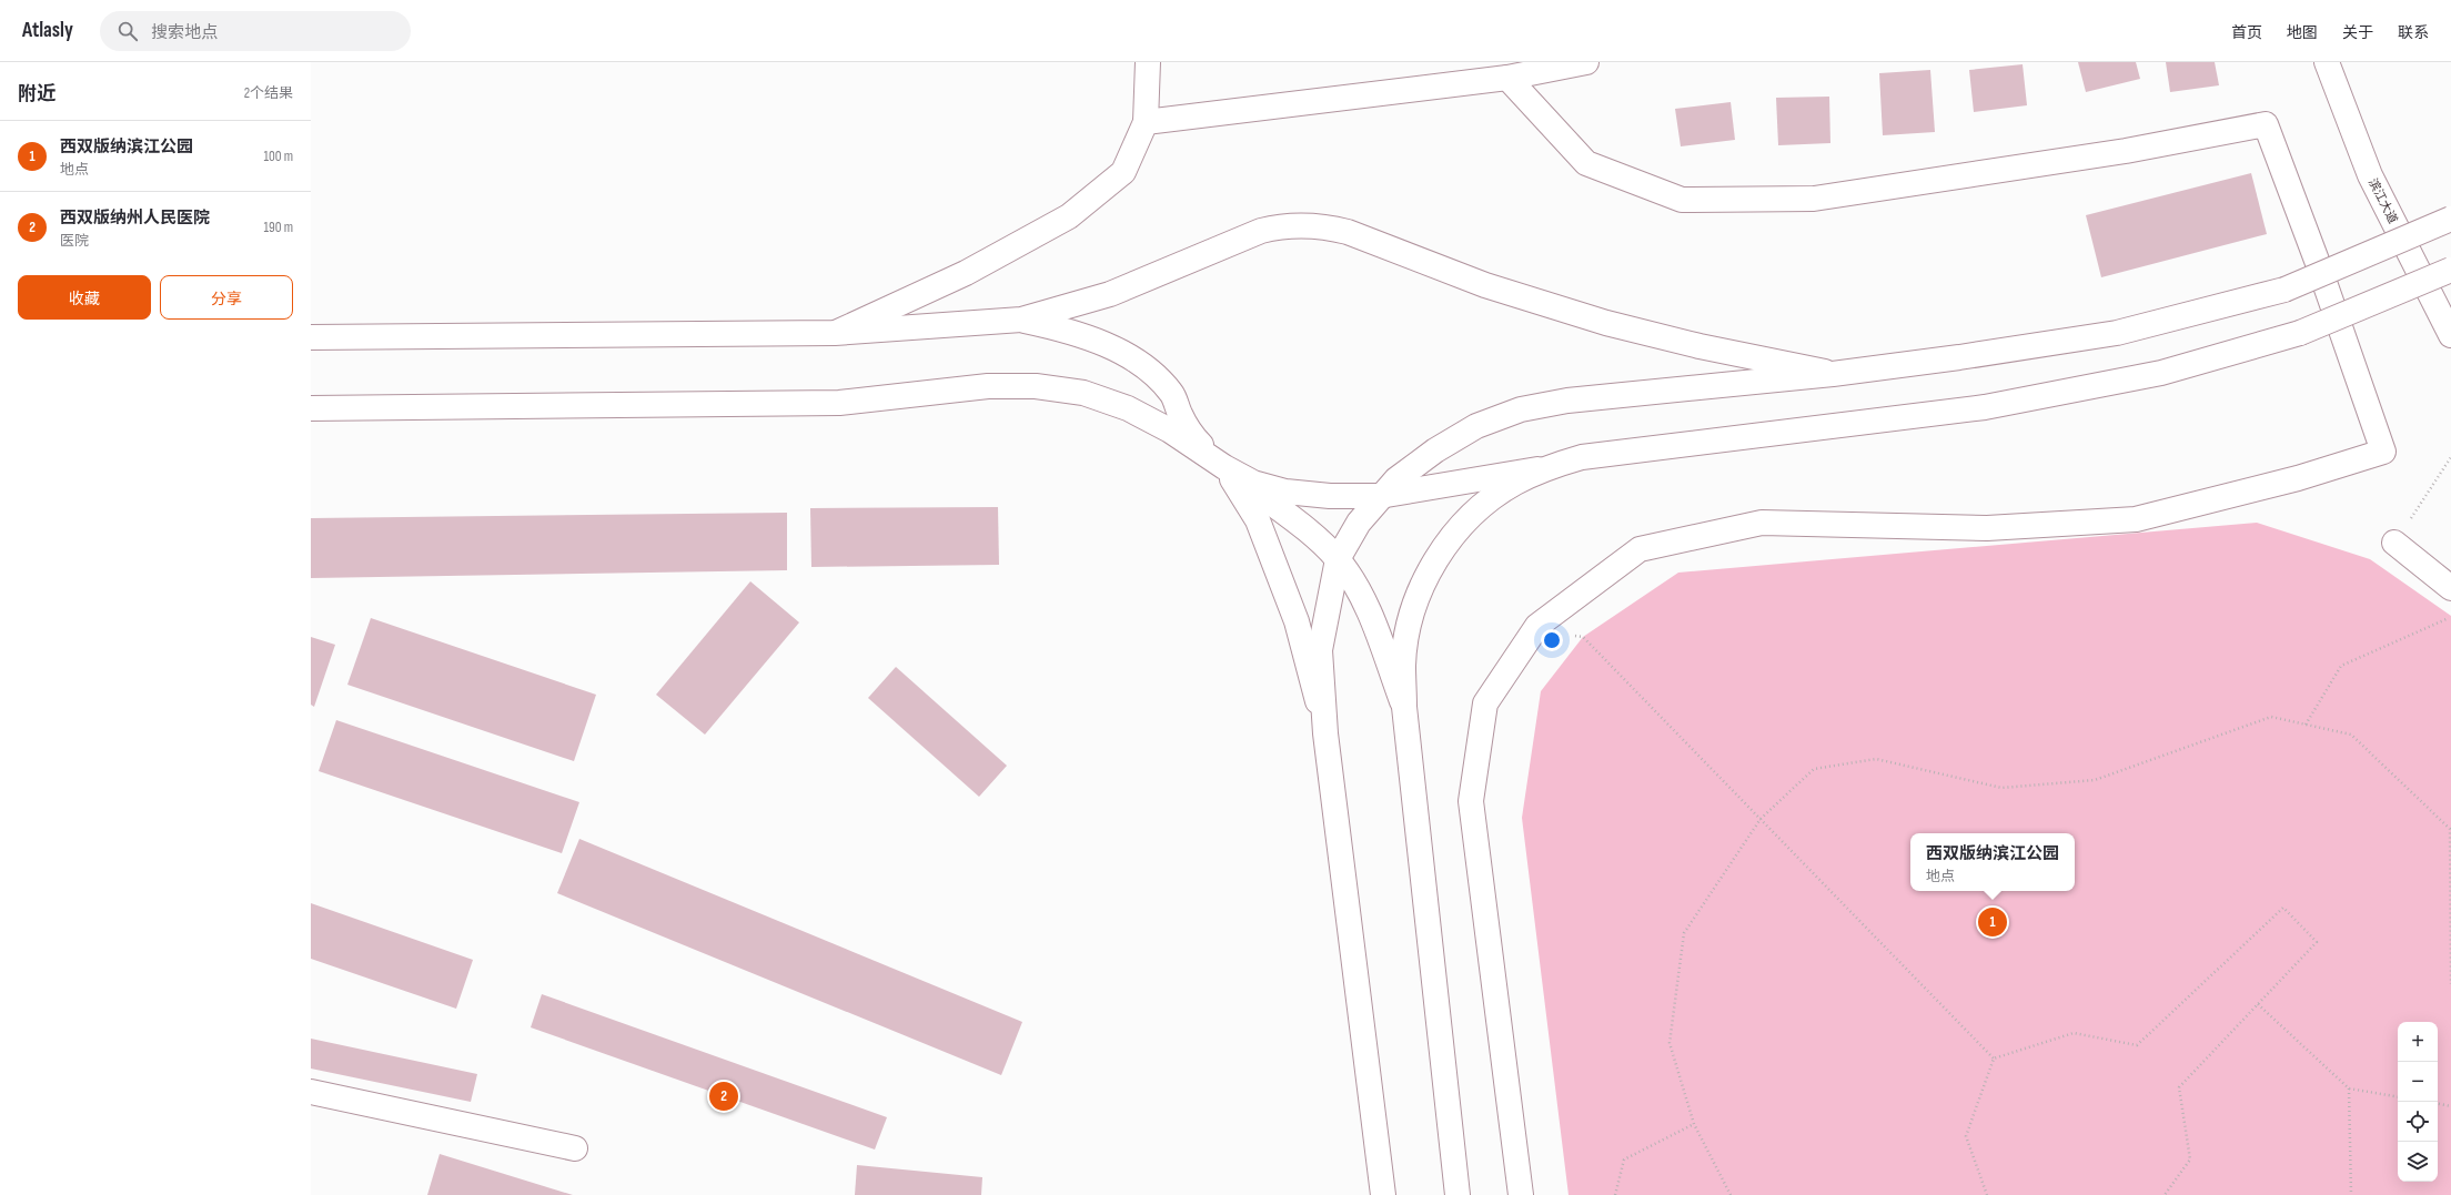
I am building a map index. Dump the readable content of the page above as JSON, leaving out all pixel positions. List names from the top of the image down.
{
  "streets": {
    "main road": ["滨江大道"]
  },
  "page": {
    "header": "Atlasly",
    "search": "搜索地点",
    "nav": [
      "首页",
      "地图",
      "关于",
      "联系"
    ],
    "heading": ["附近", "2个结果"],
    "list": [
      {
        "mark": "1",
        "name": "西双版纳滨江公园",
        "note": "地点",
        "value": "100 m"
      },
      {
        "mark": "2",
        "name": "西双版纳州人民医院",
        "note": "医院",
        "value": "190 m"
      }
    ],
    "buttons": ["收藏", "分享"],
    "popup": ["西双版纳滨江公园", "地点"],
    "pins": ["1", "2"],
    "map_buttons": ["+", "−"]
  }
}
